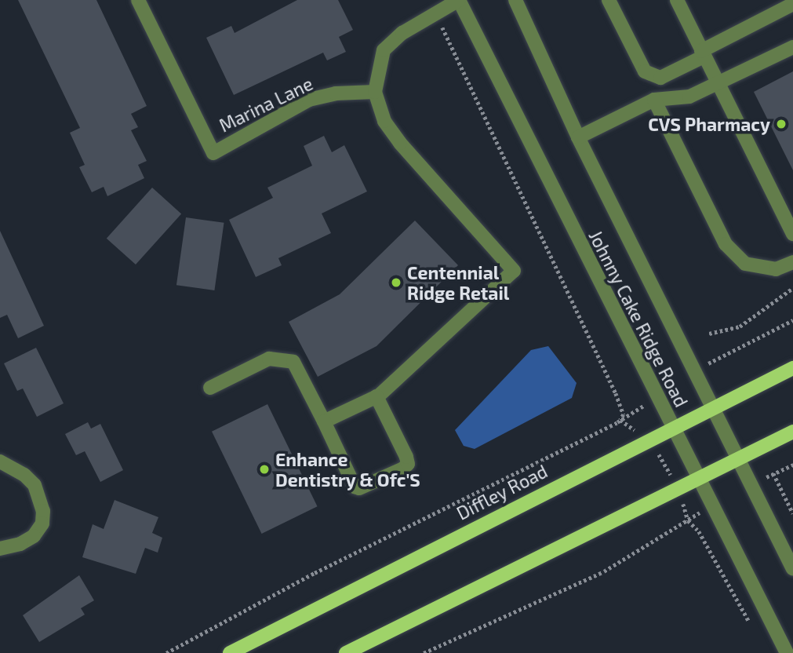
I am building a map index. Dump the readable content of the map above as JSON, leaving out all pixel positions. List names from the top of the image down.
{
  "streets": {
    "main road": ["Diffley Road"],
    "street": ["Marina Lane", "Johnny Cake Ridge Road"]
  },
  "crossings": [
    ["Johnny Cake Ridge Road", "Diffley Road"]
  ],
  "places": ["CVS Pharmacy", "Centennial Ridge Retail", "Enhance Dentistry & Ofc'S"]
}
